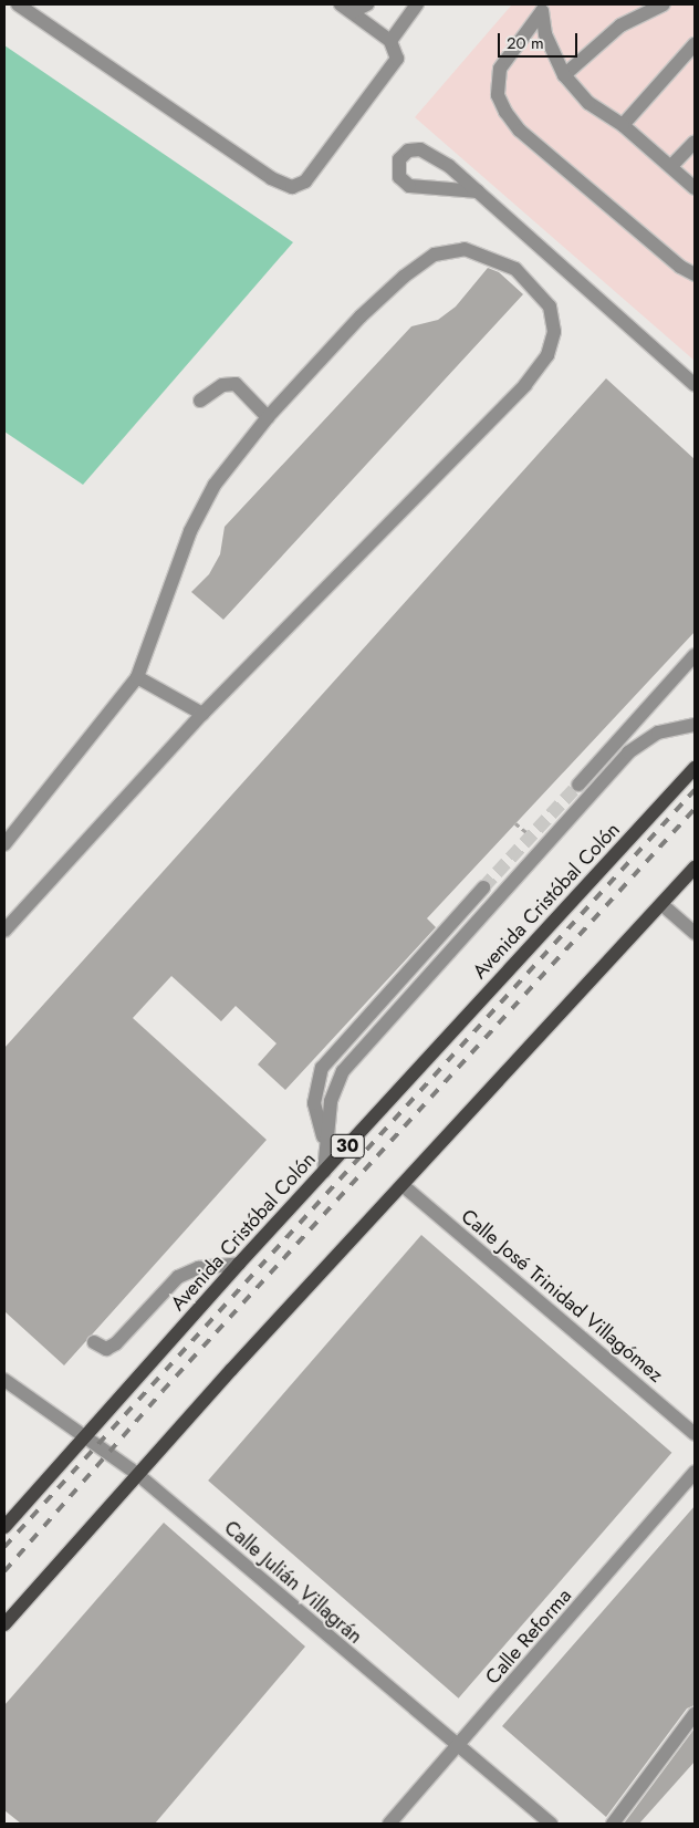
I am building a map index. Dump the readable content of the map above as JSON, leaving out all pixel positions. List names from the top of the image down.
{
  "streets": {
    "main road": ["Avenida Cristóbal Colón", "30"],
    "street": ["Calle José Trinidad Villagómez", "Calle Julián Villagrán", "Calle Reforma"]
  },
  "crossings": [
    ["Avenida Cristóbal Colón", "Calle Julián Villagrán"],
    ["Calle Julián Villagrán", "Calle Reforma"]
  ],
  "scale_bar": "20 m"
}
